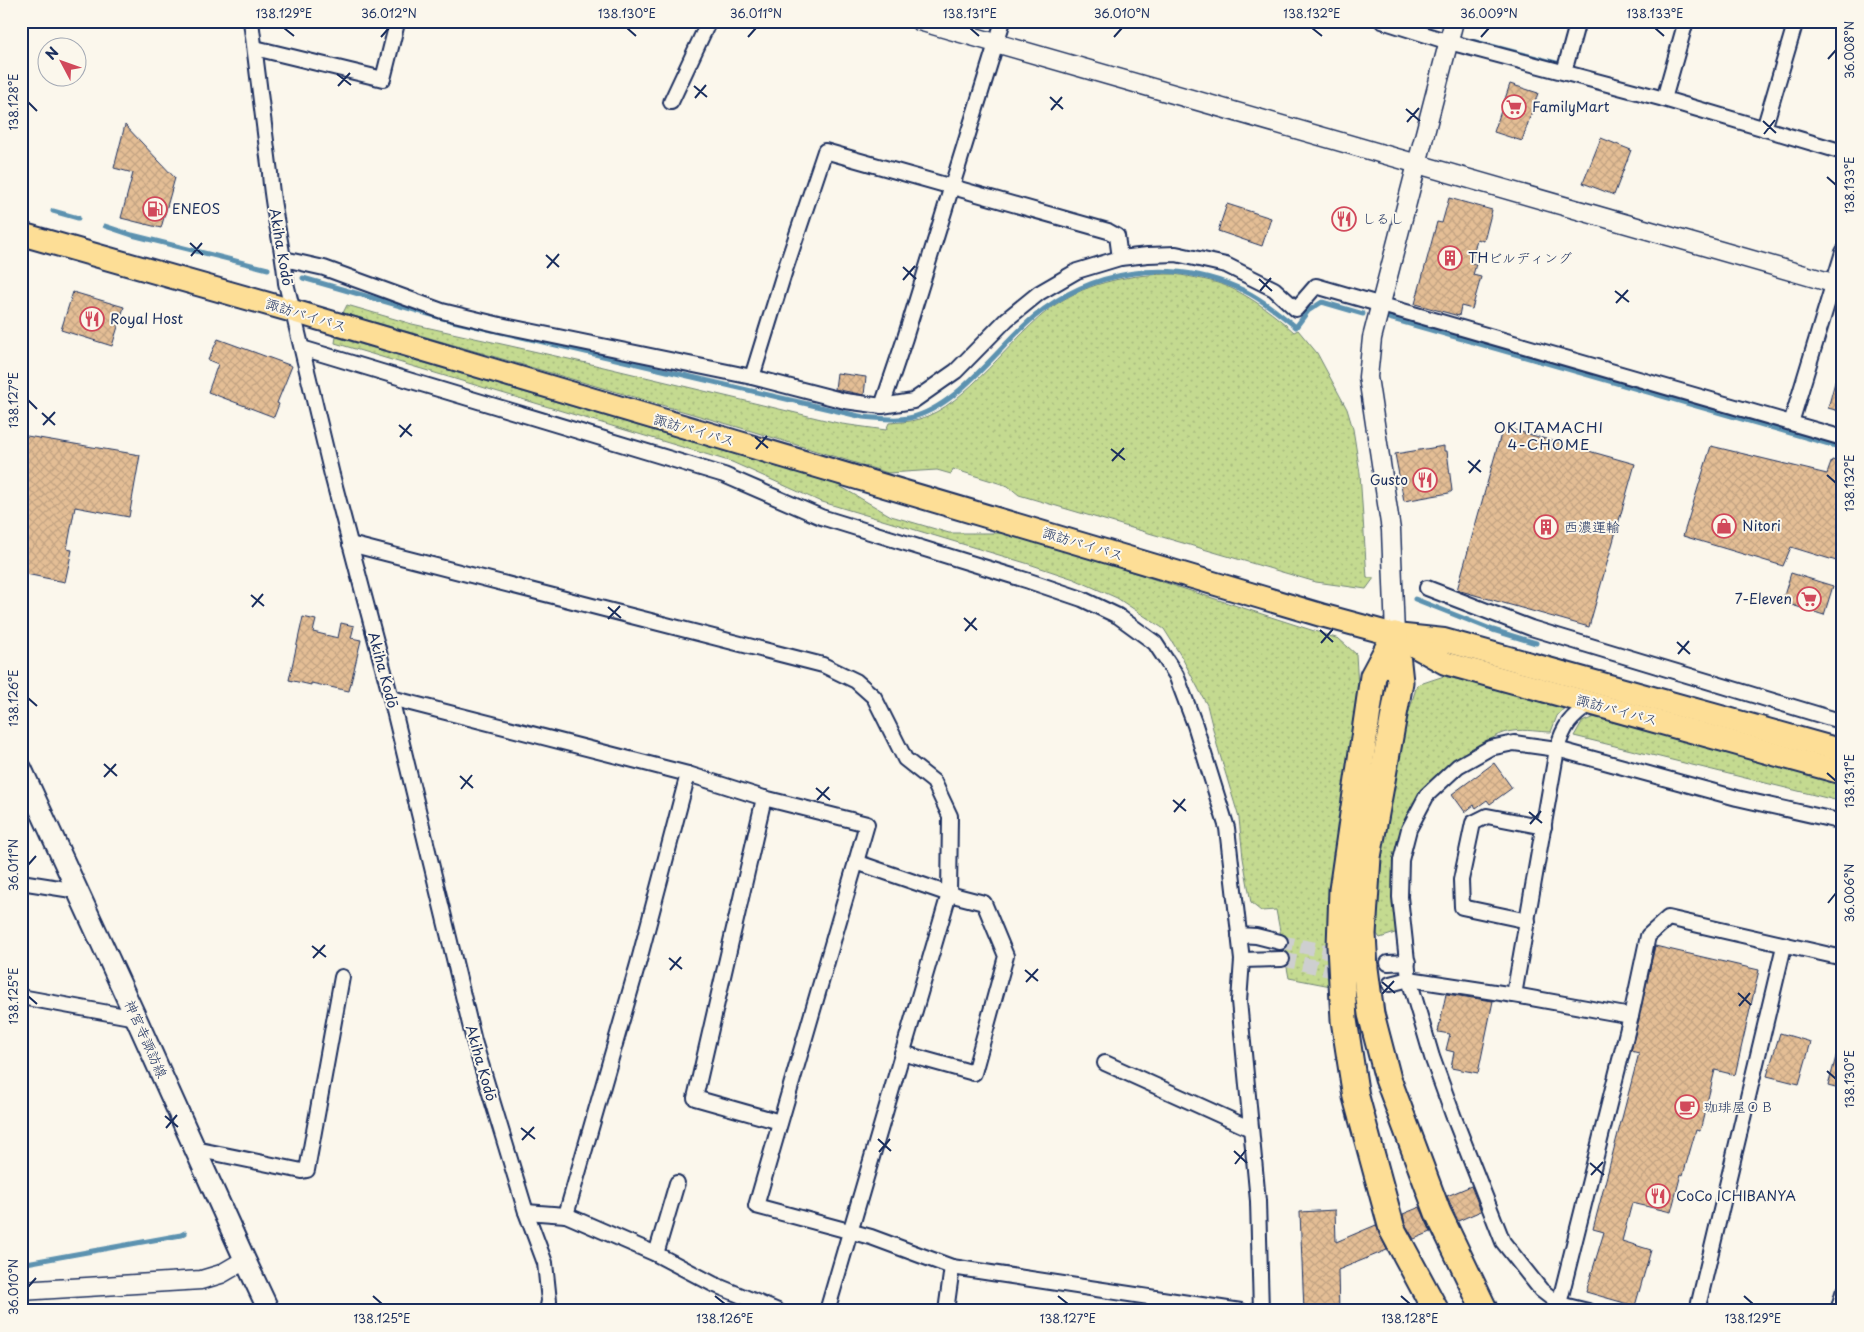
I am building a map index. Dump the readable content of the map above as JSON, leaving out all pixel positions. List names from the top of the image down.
{
  "streets": {
    "highway": ["諏訪バイパス"],
    "main road": ["神宮寺諏訪線"],
    "street": ["Akiha Kodō"]
  },
  "crossings": [
    ["Akiha Kodō", "諏訪バイパス"]
  ],
  "districts": ["OKITAMACHI 4-CHOME"],
  "places": {
    "supermarket": ["FamilyMart", "7-Eleven"],
    "fuel station": ["ENEOS"],
    "restaurant": [
      "しるし",
      "Royal Host",
      "Gusto",
      "CoCo ICHIBANYA"
    ],
    "building": ["THビルディング", "西濃運輸"],
    "shop": ["Nitori"],
    "cafe": ["珈琲屋ＯＢ"]
  },
  "north": "top left",
  "coordinates": [
    "138.129°E",
    "36.012°N",
    "138.130°E",
    "36.011°N",
    "138.131°E",
    "36.010°N",
    "138.132°E",
    "36.009°N",
    "138.133°E",
    "36.008°N",
    "138.128°E",
    "138.127°E",
    "138.126°E",
    "36.006°N",
    "138.125°E"
  ]
}
